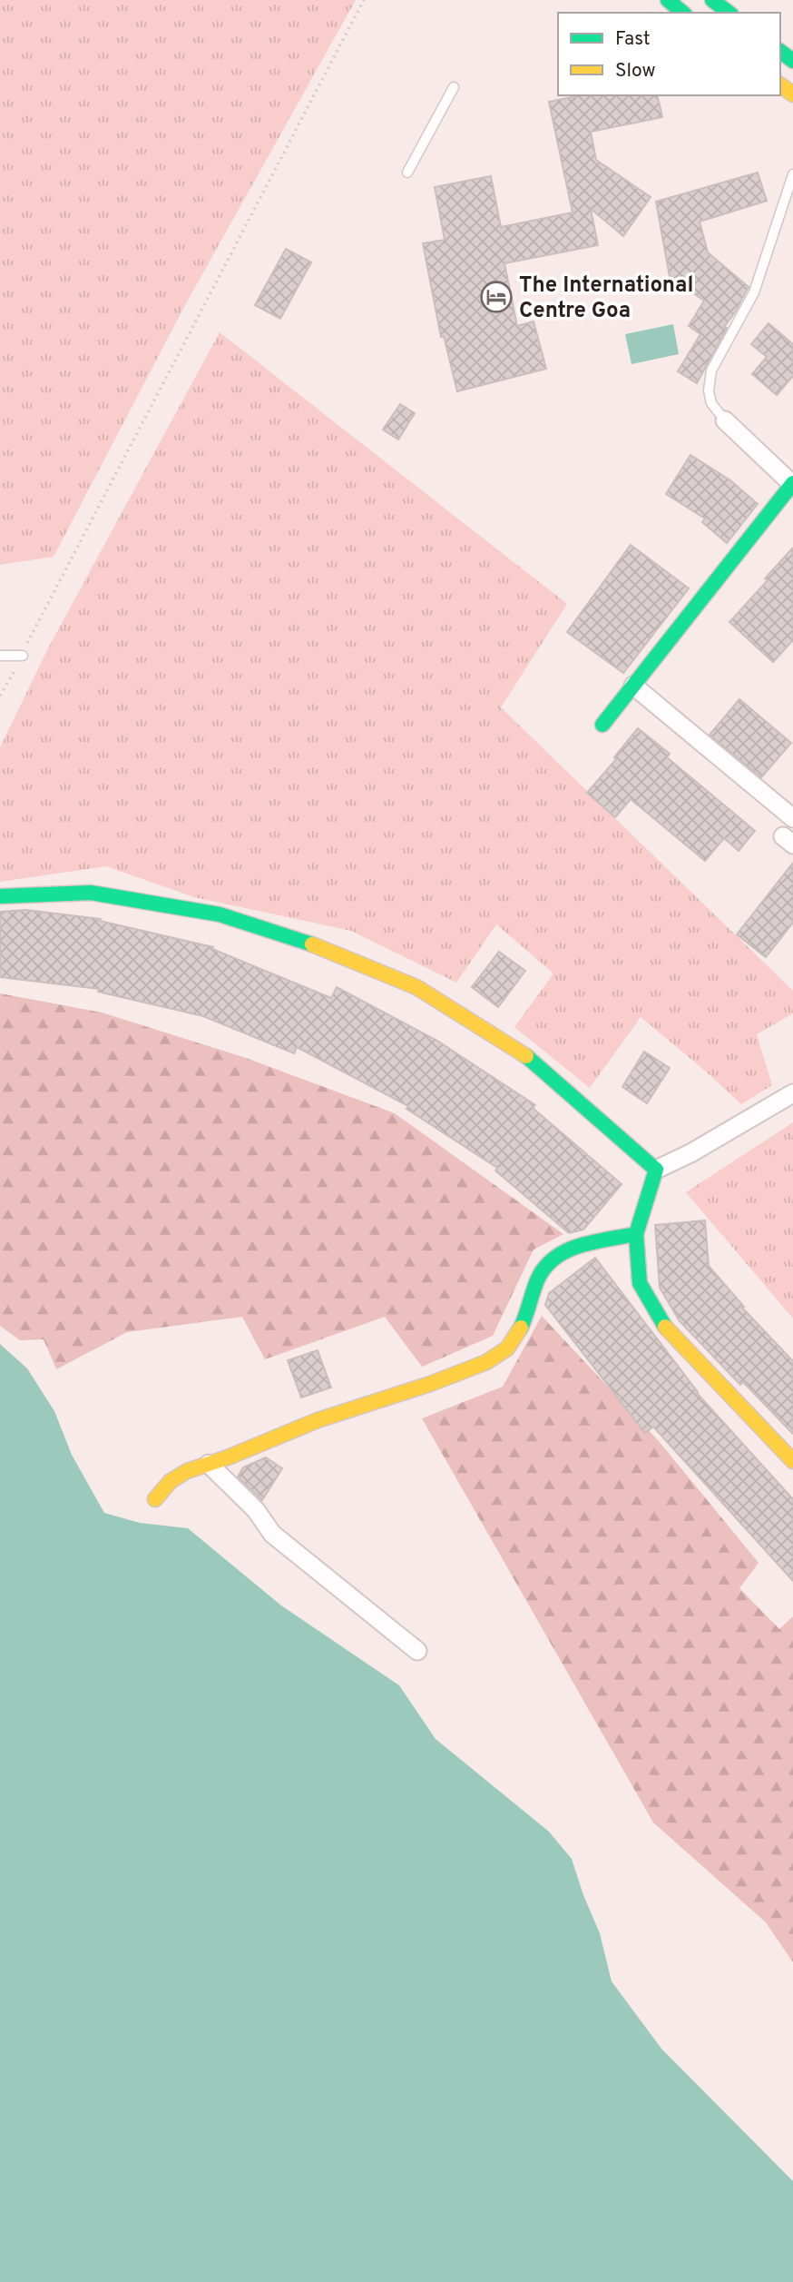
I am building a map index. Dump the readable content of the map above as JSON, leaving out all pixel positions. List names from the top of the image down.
{
  "places": {
    "hotel": ["The International Centre Goa"]
  },
  "legend": ["Fast", "Slow"]
}
